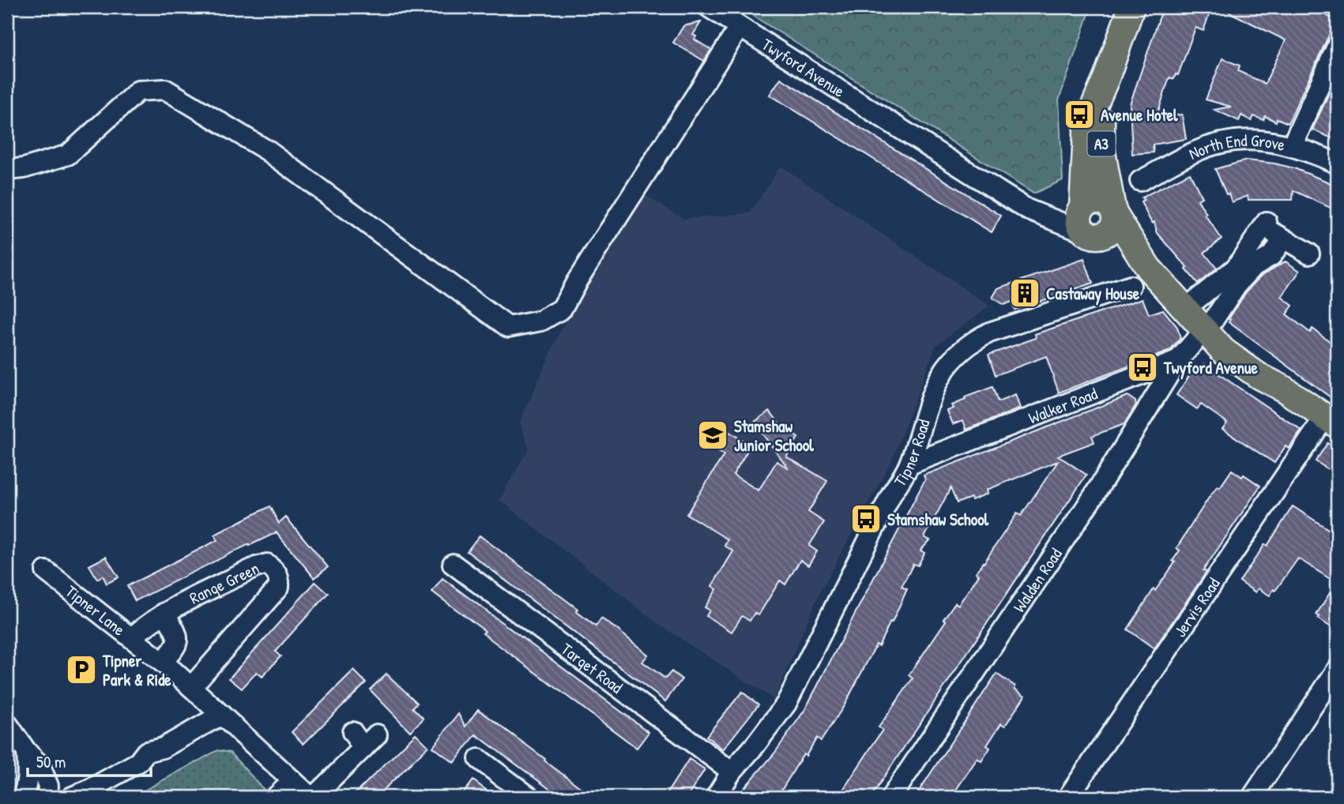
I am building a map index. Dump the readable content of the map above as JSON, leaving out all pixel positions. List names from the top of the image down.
{
  "streets": {
    "main road": ["A3"],
    "street": [
      "Twyford Avenue",
      "North End Grove",
      "Walker Road",
      "Tipner Road",
      "Walden Road",
      "Range Green",
      "Jervis Road",
      "Tipner Lane",
      "Target Road"
    ]
  },
  "crossings": [
    ["Twyford Avenue", "A3"],
    ["A3", "Walker Road"],
    ["A3", "Jervis Road"],
    ["Walker Road", "Tipner Road"],
    ["Walker Road", "Walden Road"],
    ["Tipner Road", "Target Road"],
    ["Range Green", "Tipner Lane"]
  ],
  "places": {
    "bus stop": ["Avenue Hotel", "Twyford Avenue", "Stamshaw School"],
    "building": ["Castaway House"],
    "school or university": ["Stamshaw Junior School"],
    "parking": ["Tipner Park & Ride"]
  },
  "scale_bar": "50 m"
}
